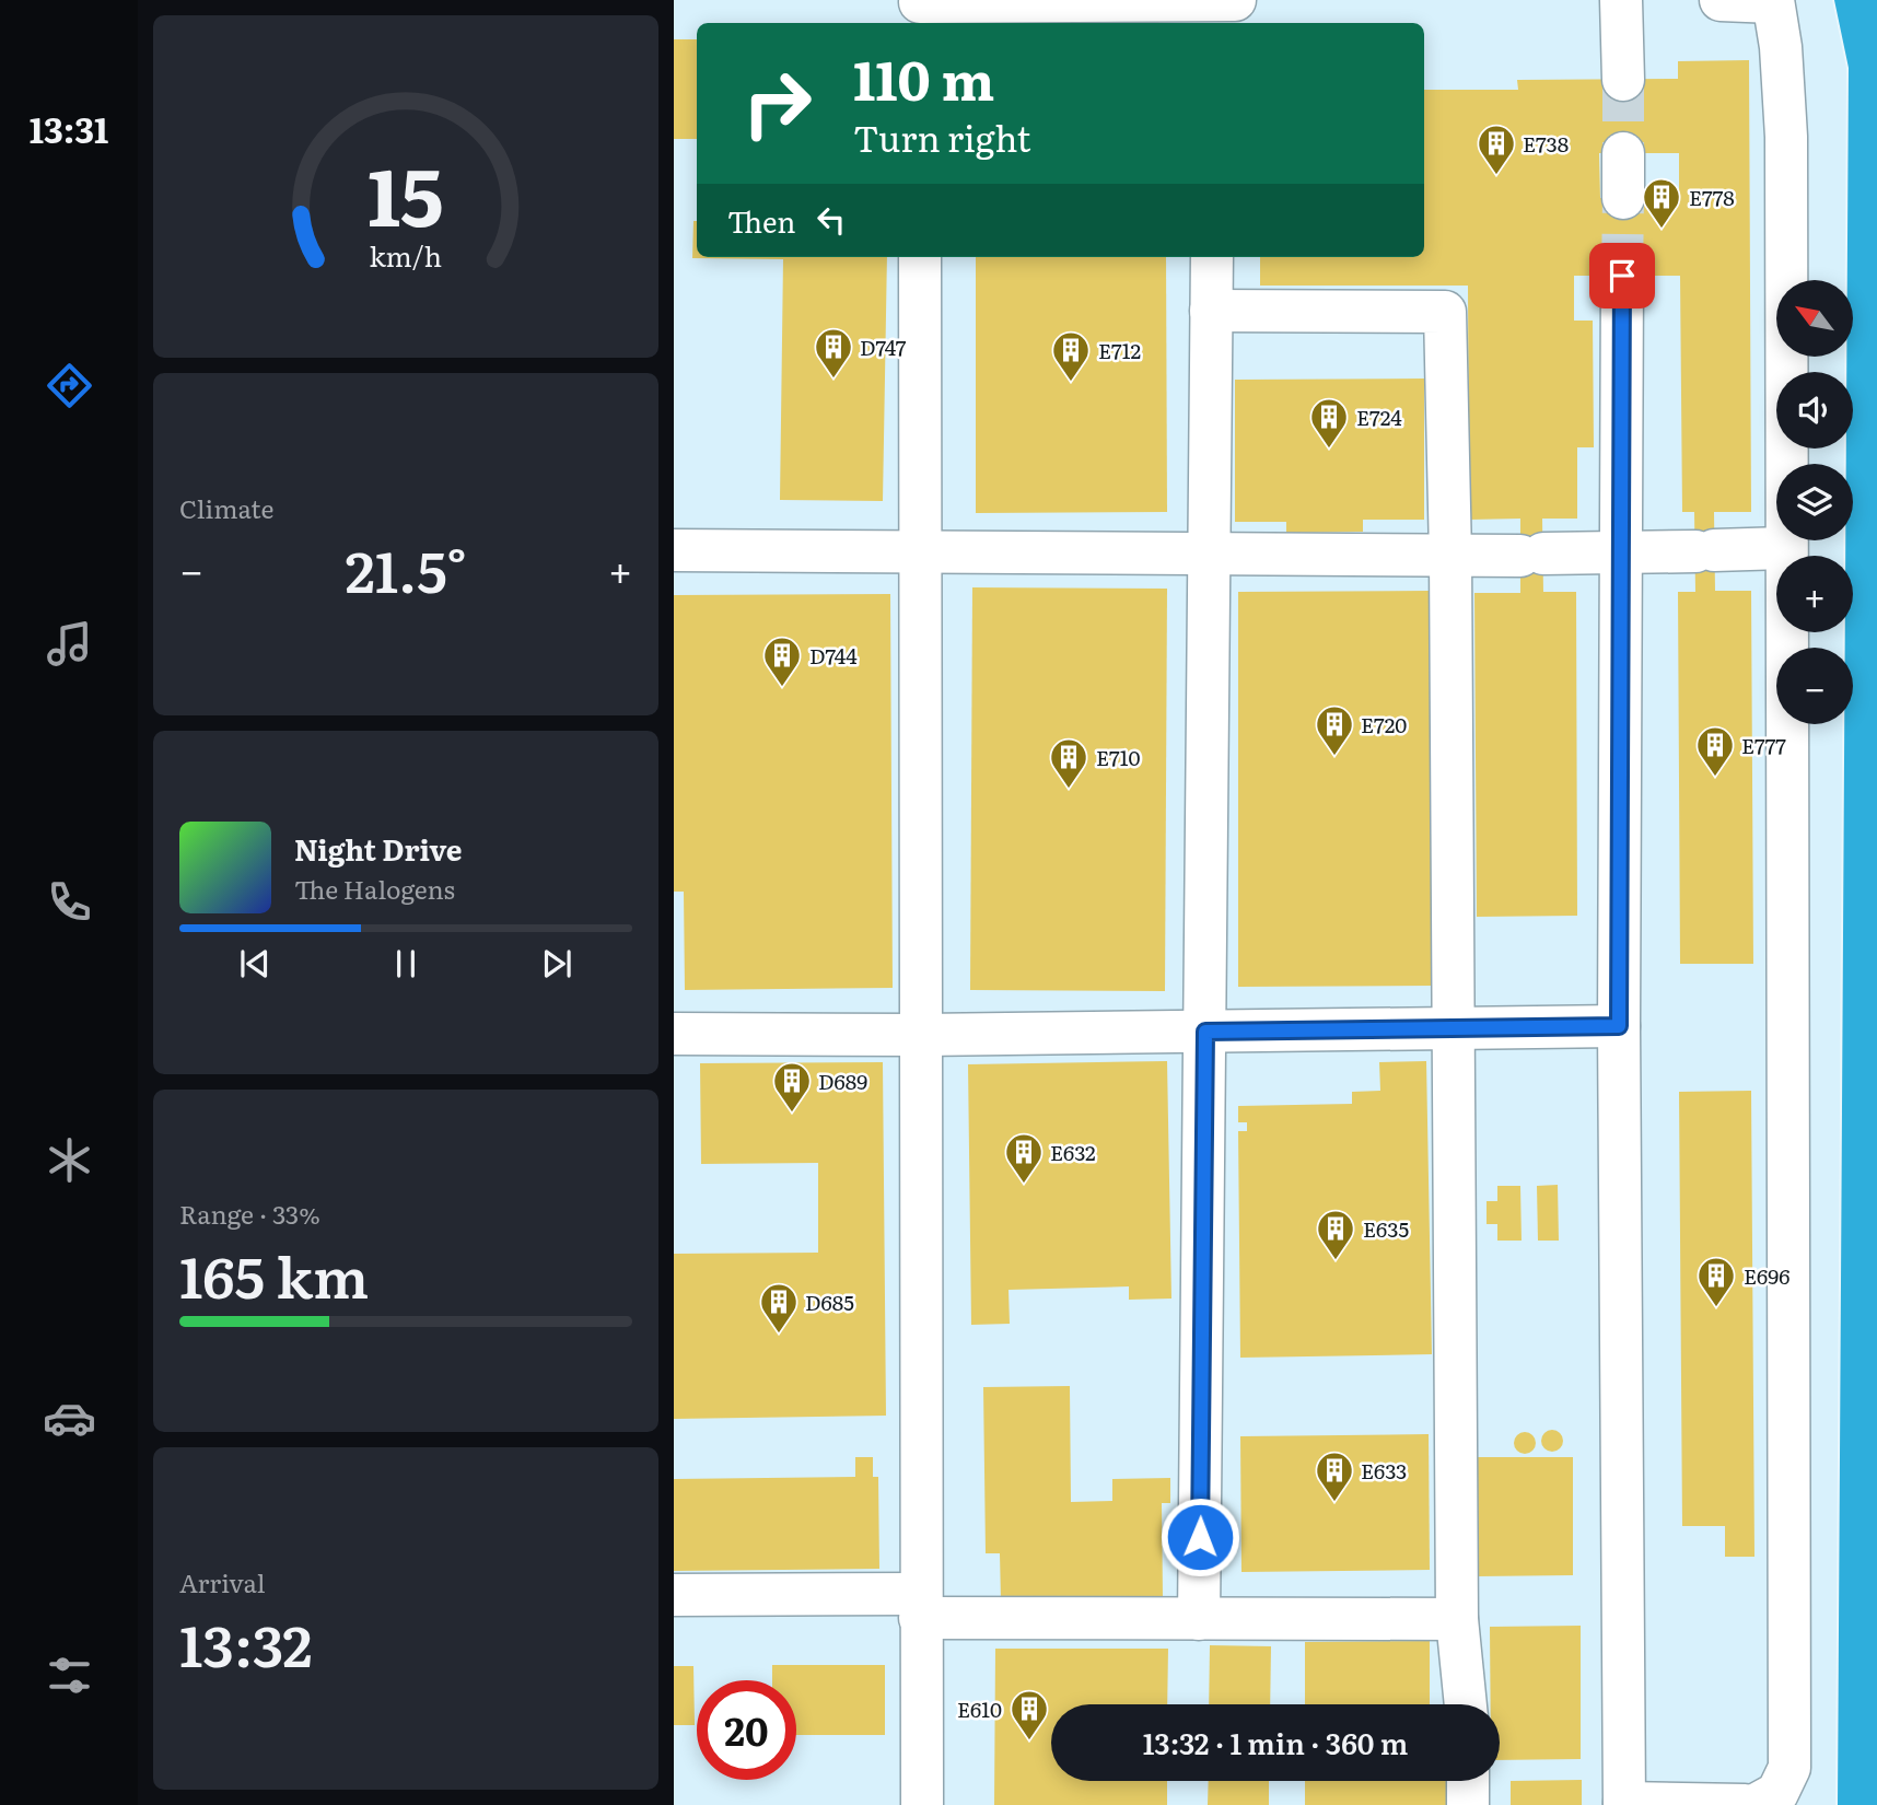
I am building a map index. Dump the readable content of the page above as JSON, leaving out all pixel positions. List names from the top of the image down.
{
  "places": {
    "building": [
      "E738",
      "E778",
      "D747",
      "E712",
      "E724",
      "D744",
      "E720",
      "E777",
      "E710",
      "D689",
      "E632",
      "E635",
      "E696",
      "D685",
      "E633",
      "E610"
    ]
  },
  "north": "top left",
  "page": {
    "tabs": "13:31",
    "turn": ["110 m", "Turn right"],
    "then": "Then",
    "map_buttons": ["+", "−"],
    "tile": [
      "Climate",
      ["Range · 33%", "165 km"],
      ["Arrival", "13:32"]
    ],
    "heat": ["−", "21.5°", "+"],
    "song": ["Night Drive", "The Halogens"],
    "limit": "20",
    "trip": "13:32 · 1 min · 360 m",
    "gauge": ["15", "km/h"]
  }
}
